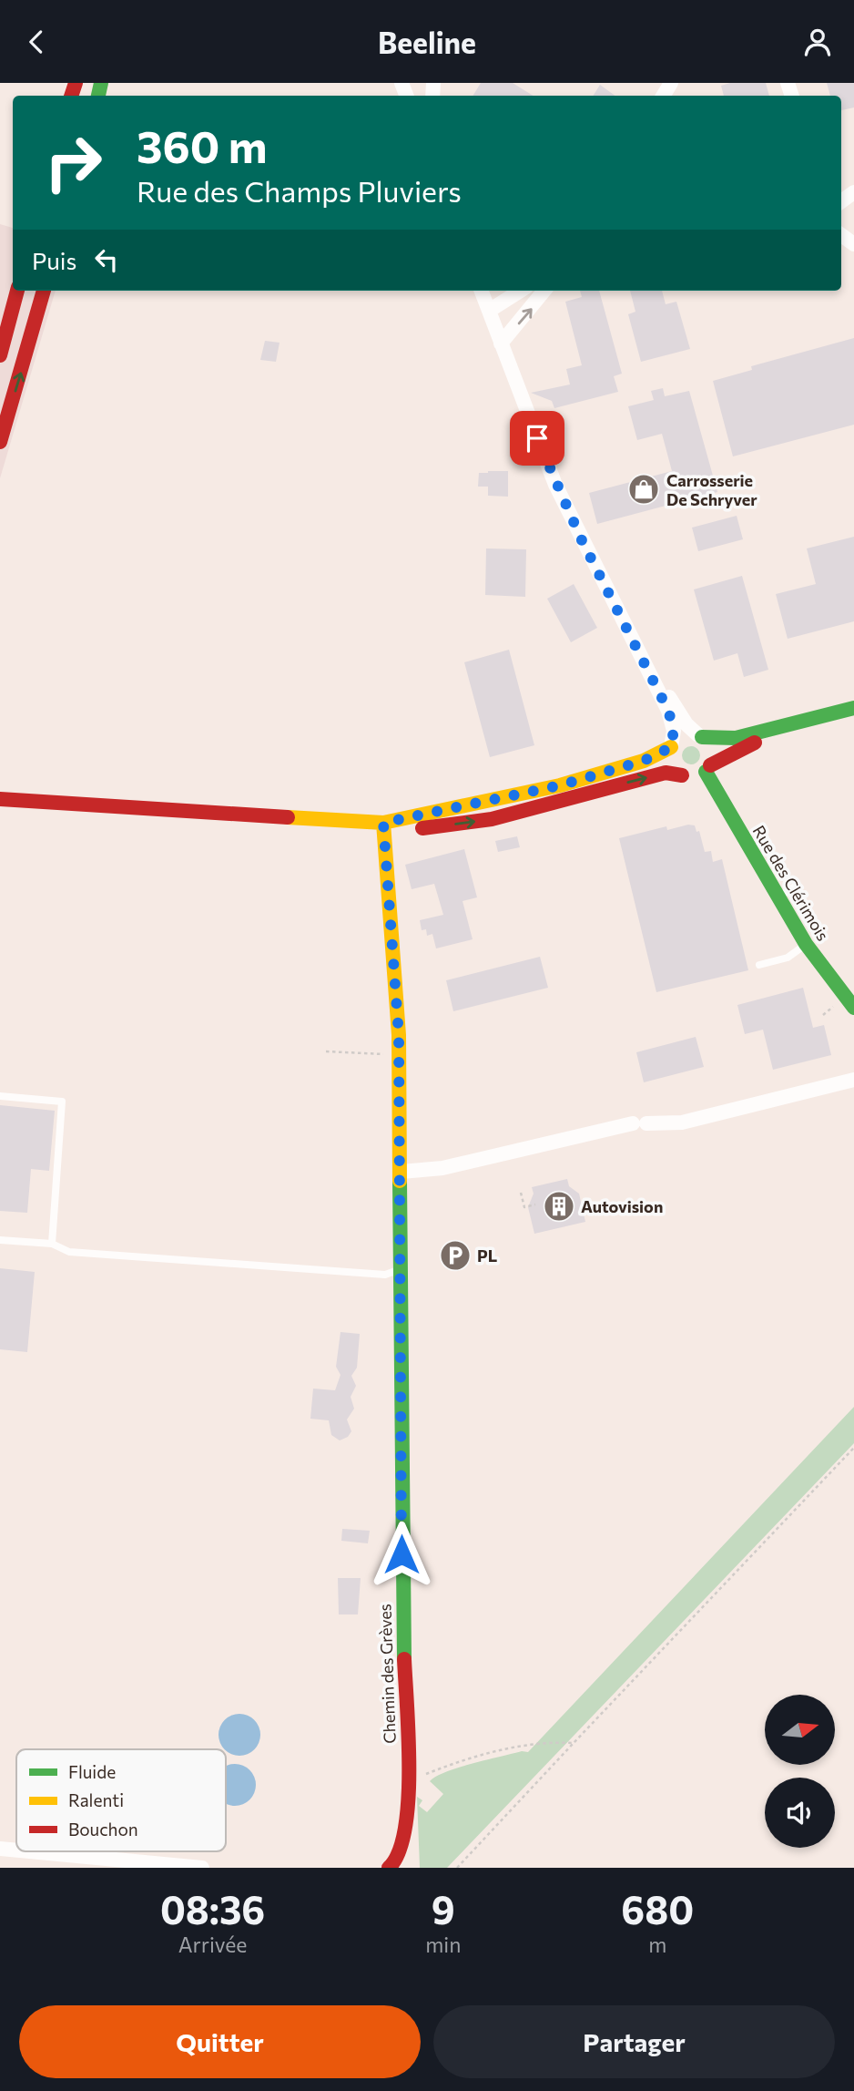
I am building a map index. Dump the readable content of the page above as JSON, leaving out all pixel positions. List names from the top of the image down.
{
  "streets": {
    "street": ["Rue des Clérimois", "Chemin des Grèves"]
  },
  "places": {
    "shop": ["Carrosserie De Schryver"],
    "building": ["Autovision"],
    "parking": ["PL"]
  },
  "legend": ["Fluide", "Ralenti", "Bouchon"],
  "north": "right",
  "page": {
    "header": "Beeline",
    "turn": ["360 m", "Rue des Champs Pluviers"],
    "then": "Puis",
    "eta": [
      "08:36",
      "Arrivée",
      "9",
      "min",
      "680",
      "m"
    ],
    "buttons": ["Quitter", "Partager"]
  }
}
